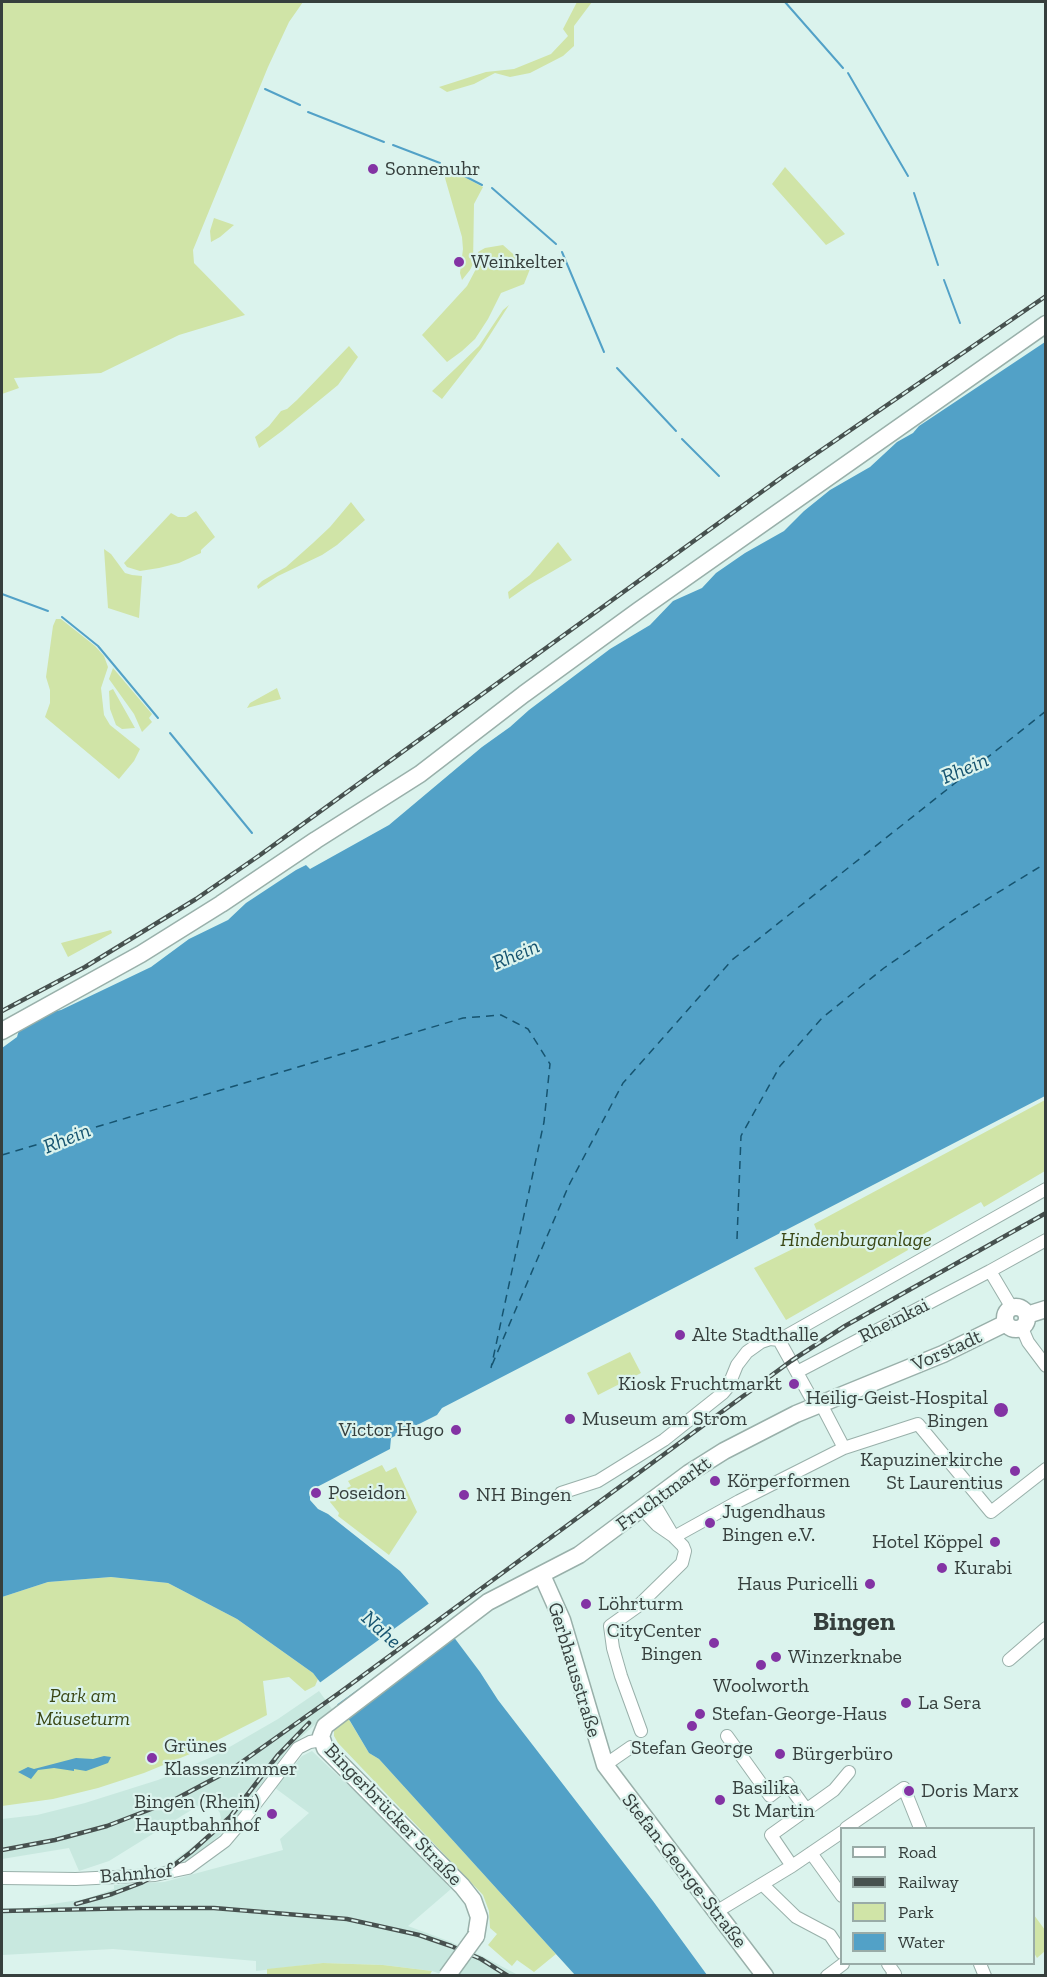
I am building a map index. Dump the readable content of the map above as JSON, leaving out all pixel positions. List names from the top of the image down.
{
  "streets": {
    "main road": [
      "Vorstadt",
      "Fruchtmarkt",
      "Gerbhausstraße",
      "Bingerbrücker Straße",
      "Stefan-George-Straße"
    ],
    "street": ["Rheinkai", "Bahnhof"]
  },
  "crossings": [
    ["Vorstadt", "Fruchtmarkt"],
    ["Fruchtmarkt", "Gerbhausstraße"],
    ["Fruchtmarkt", "Bingerbrücker Straße"],
    ["Gerbhausstraße", "Bingerbrücker Straße"],
    ["Gerbhausstraße", "Stefan-George-Straße"],
    ["Bingerbrücker Straße", "Bahnhof"]
  ],
  "districts": ["Bingen"],
  "water": ["Rhein", "Nahe"],
  "parks": ["Hindenburganlage", "Park am Mäuseturm"],
  "places": [
    "Sonnenuhr",
    "Weinkelter",
    "Alte Stadthalle",
    "Kiosk Fruchtmarkt",
    "Heilig-Geist-Hospital Bingen",
    "Museum am Strom",
    "Victor Hugo",
    "Kapuzinerkirche St Laurentius",
    "Körperformen",
    "Poseidon",
    "NH Bingen",
    "Jugendhaus Bingen e.V.",
    "Hotel Köppel",
    "Kurabi",
    "Haus Puricelli",
    "Löhrturm",
    "CityCenter Bingen",
    "Winzerknabe",
    "Woolworth",
    "La Sera",
    "Stefan-George-Haus",
    "Stefan George",
    "Bürgerbüro",
    "Grünes Klassenzimmer",
    "Doris Marx",
    "Basilika St Martin",
    "Bingen (Rhein) Hauptbahnhof"
  ],
  "legend": [
    "Road",
    "Railway",
    "Park",
    "Water"
  ]
}
